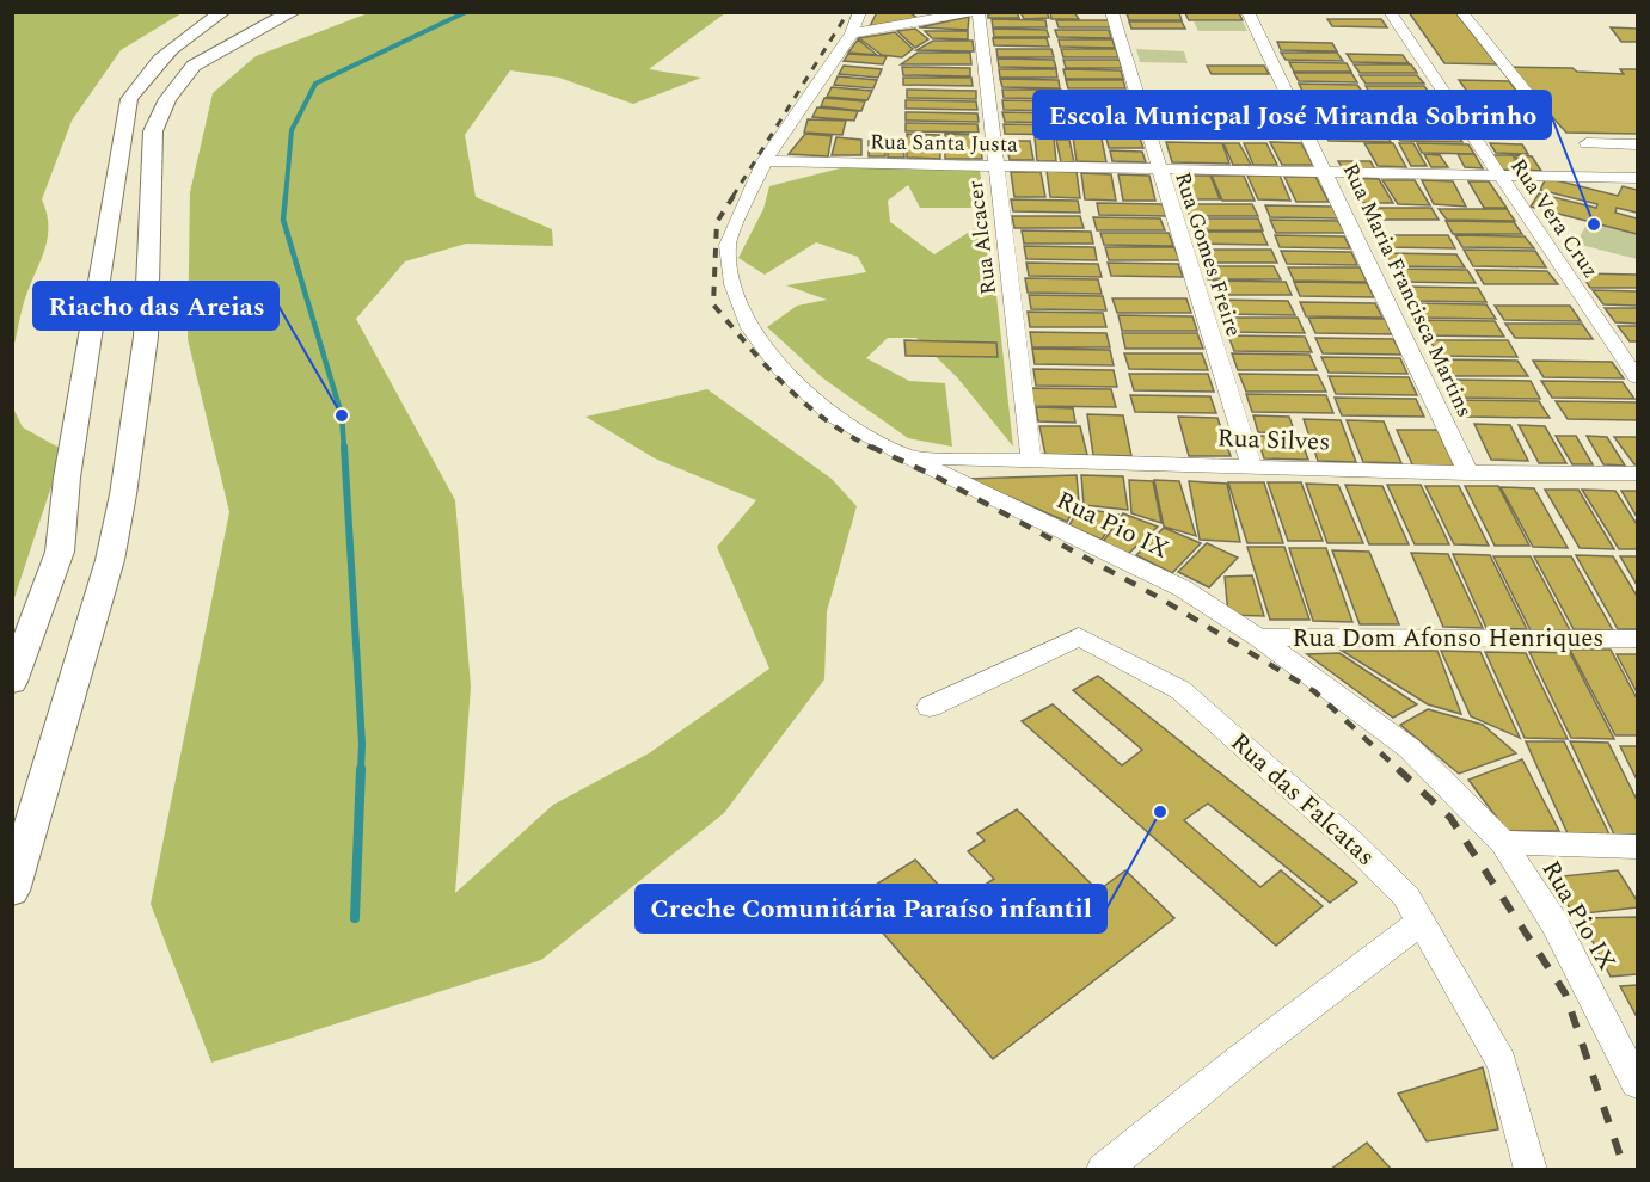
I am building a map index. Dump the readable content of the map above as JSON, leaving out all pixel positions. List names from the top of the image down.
{
  "streets": {
    "street": [
      "Rua Santa Justa",
      "Rua Vera Cruz",
      "Rua Alcacer",
      "Rua Gomes Freire",
      "Rua Maria Francisca Martins",
      "Rua Silves",
      "Rua Pio IX",
      "Rua Dom Afonso Henriques",
      "Rua das Falcatas"
    ]
  },
  "crossings": [
    ["Rua Santa Justa", "Rua Vera Cruz"],
    ["Rua Santa Justa", "Rua Alcacer"],
    ["Rua Santa Justa", "Rua Gomes Freire"],
    ["Rua Santa Justa", "Rua Maria Francisca Martins"],
    ["Rua Santa Justa", "Rua Pio IX"],
    ["Rua Alcacer", "Rua Silves"],
    ["Rua Gomes Freire", "Rua Silves"],
    ["Rua Maria Francisca Martins", "Rua Silves"],
    ["Rua Silves", "Rua Pio IX"],
    ["Rua Pio IX", "Rua Dom Afonso Henriques"]
  ],
  "places": ["Escola Municpal José Miranda Sobrinho", "Riacho das Areias", "Creche Comunitária Paraíso infantil"]
}
